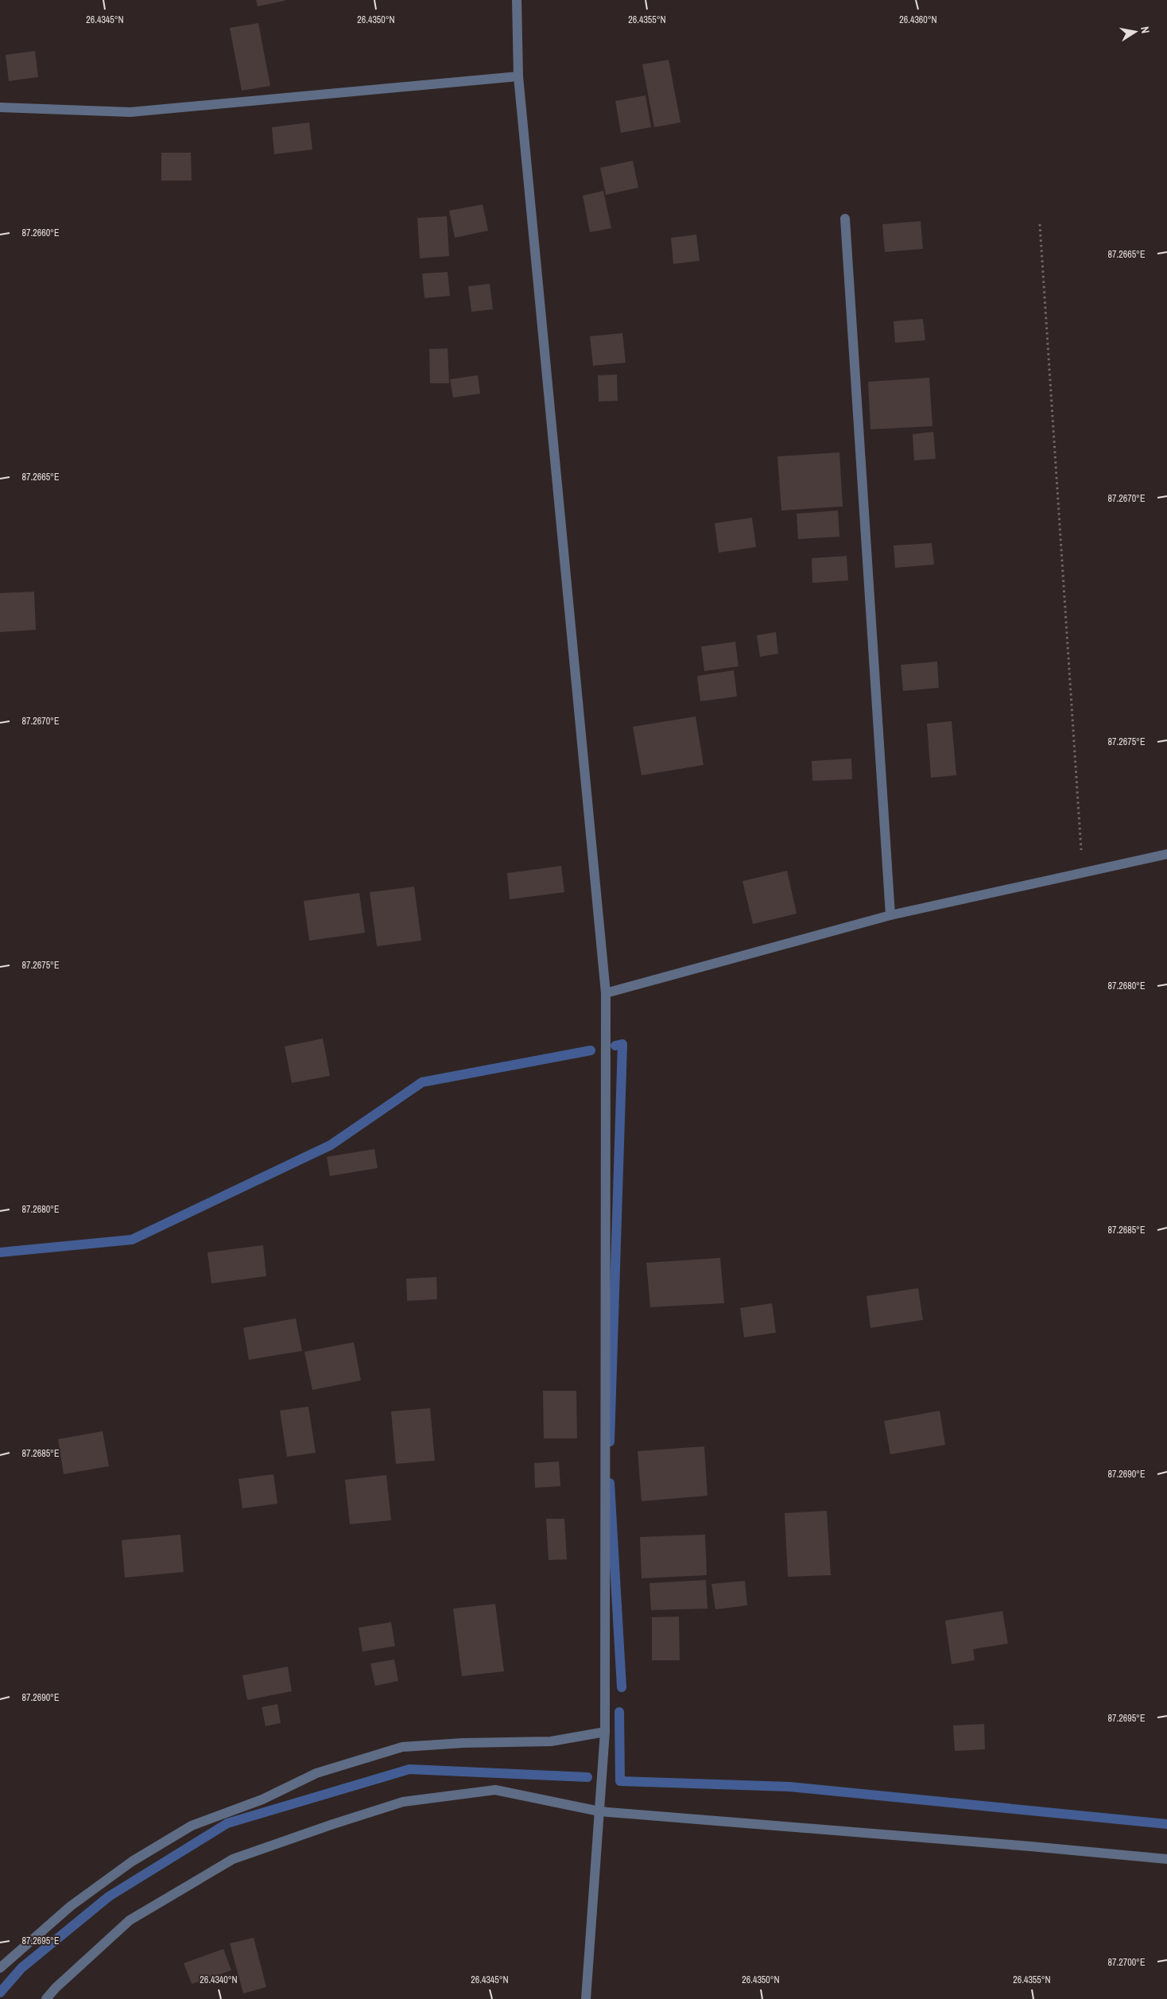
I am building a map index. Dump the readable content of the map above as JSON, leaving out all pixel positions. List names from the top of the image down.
{
  "north": "right",
  "coordinates": [
    "26.4345°N",
    "26.4350°N",
    "26.4355°N",
    "26.4360°N",
    "87.2660°E",
    "87.2665°E",
    "87.2670°E",
    "87.2675°E",
    "87.2680°E",
    "87.2685°E",
    "87.2690°E",
    "87.2695°E",
    "87.2700°E",
    "26.4340°N"
  ]
}
